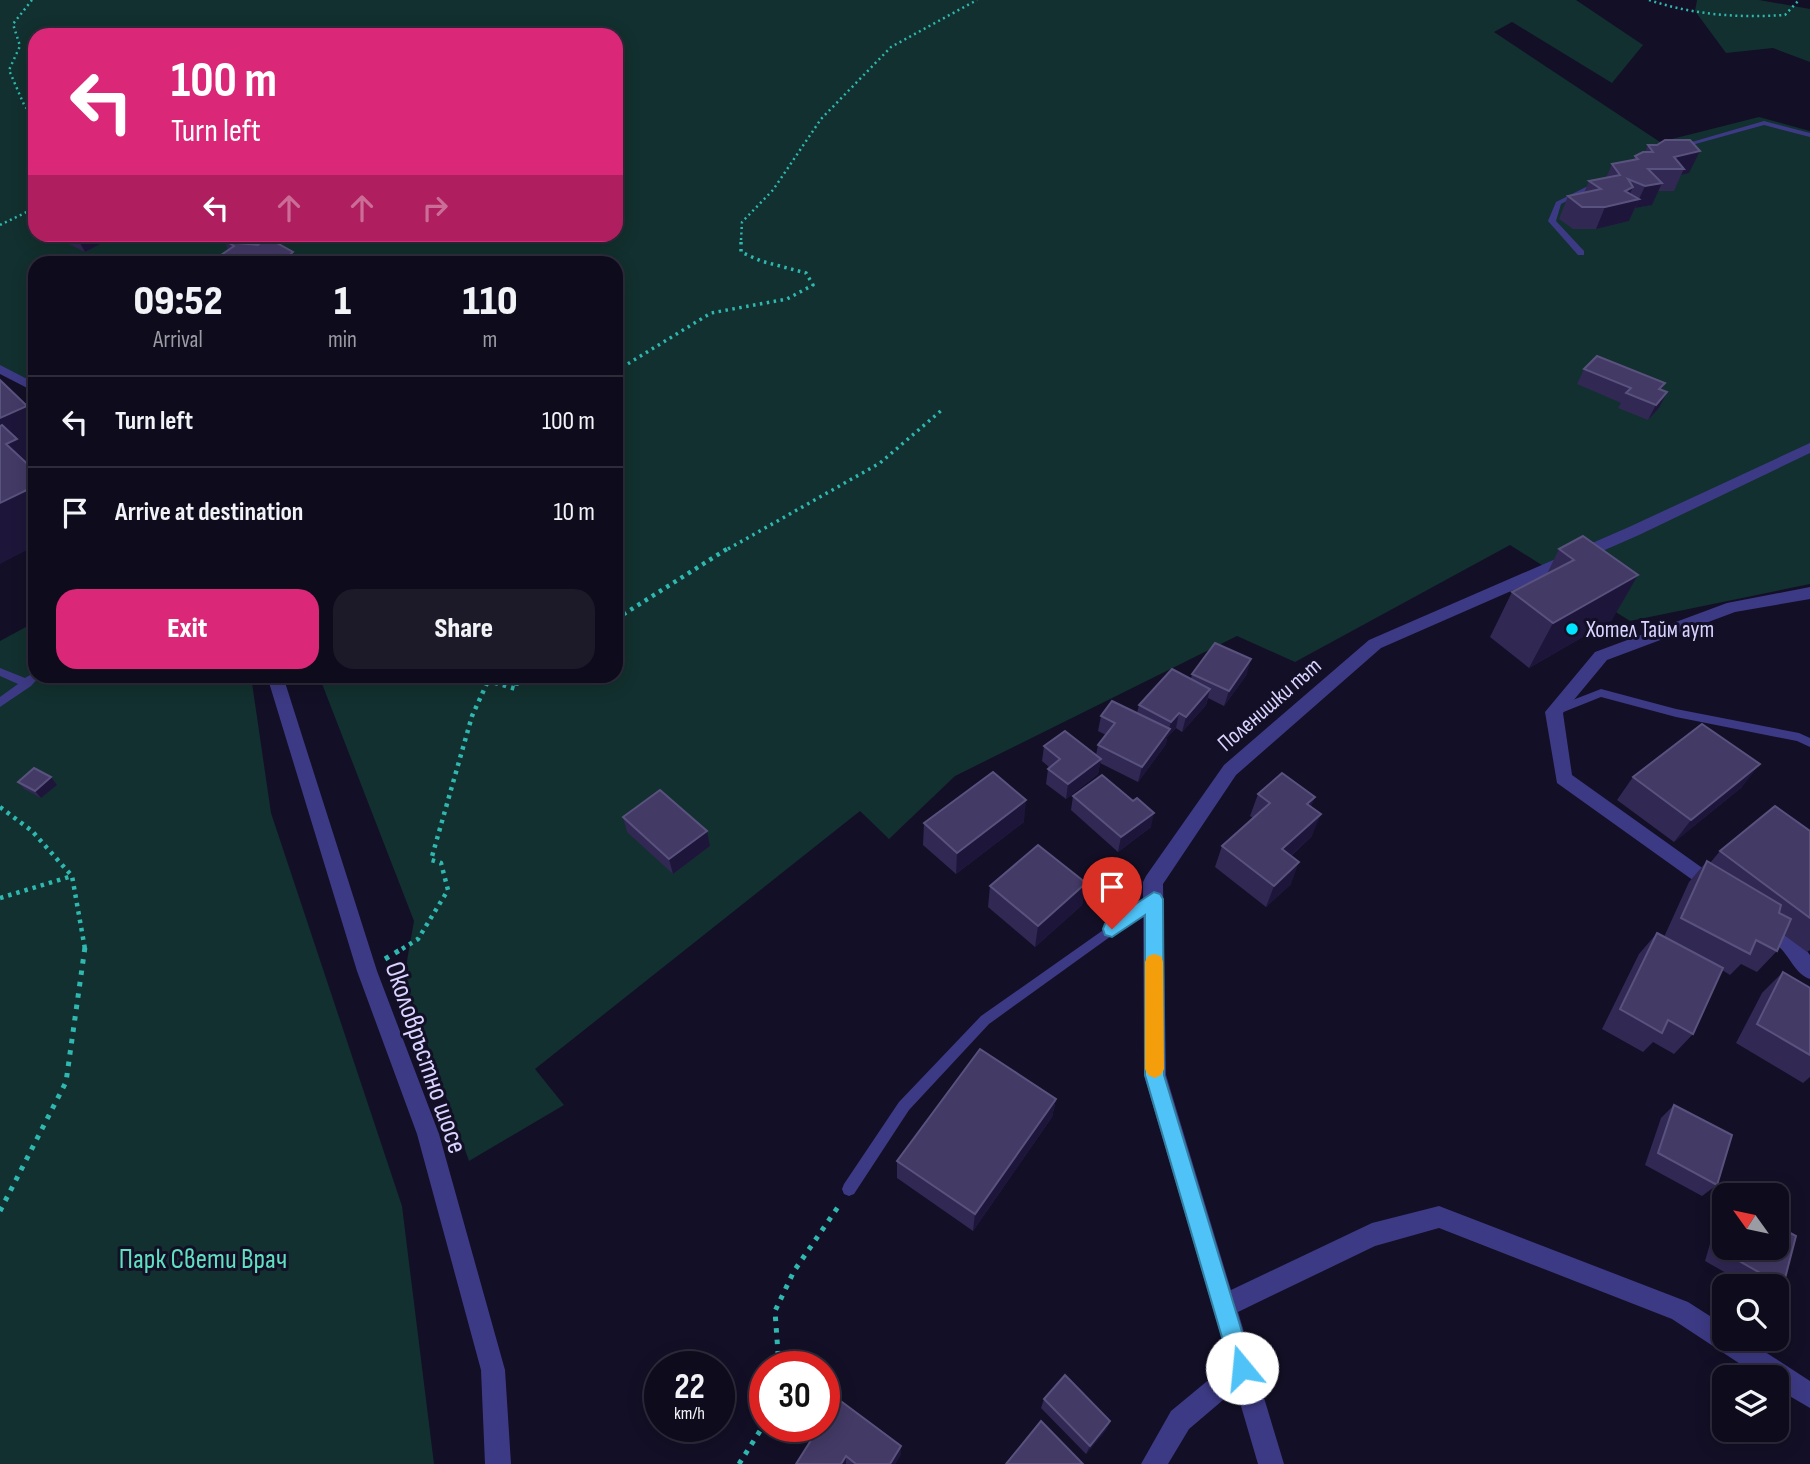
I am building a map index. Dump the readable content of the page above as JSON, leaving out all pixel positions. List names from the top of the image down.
{
  "streets": {
    "street": ["Поленишки път", "Околовръстно шосе"]
  },
  "parks": ["Парк Свети Врач"],
  "places": ["Хотел Тайм аут"],
  "north": "top left",
  "page": {
    "turn": ["100 m", "Turn left"],
    "eta": [
      "09:52",
      "Arrival",
      "1",
      "min",
      "110",
      "m"
    ],
    "list": [
      {
        "name": "Turn left",
        "value": "100 m"
      },
      {
        "name": "Arrive at destination",
        "value": "10 m"
      }
    ],
    "buttons": ["Exit", "Share"],
    "speed": "22 km/h",
    "limit": "30"
  }
}
